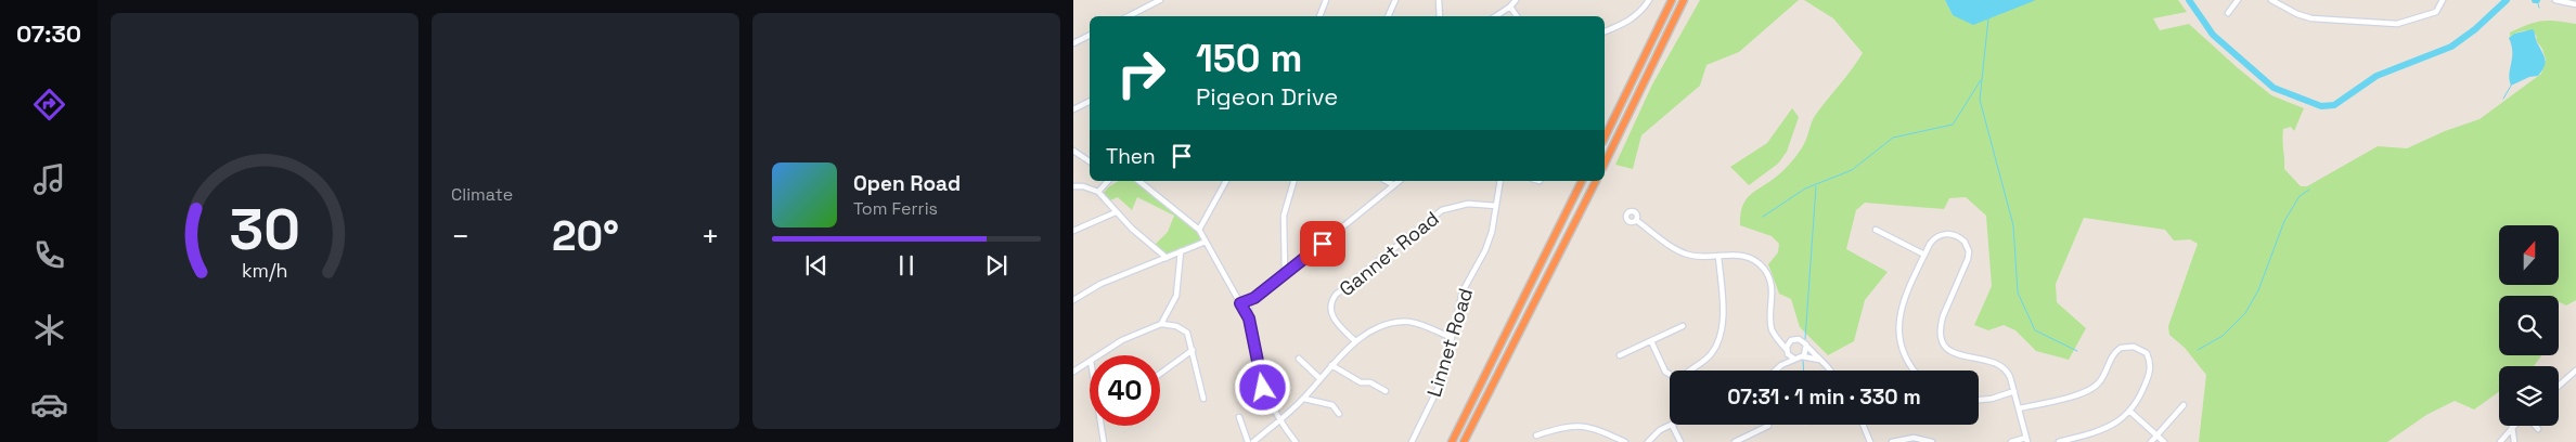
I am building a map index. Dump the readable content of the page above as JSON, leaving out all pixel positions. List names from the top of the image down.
{
  "streets": {
    "street": ["Gannet Road", "Linnet Road"]
  },
  "crossings": [
    ["Gannet Road", "Linnet Road"]
  ],
  "north": "top",
  "page": {
    "tabs": "07:30",
    "tile": "Climate",
    "turn": ["150 m", "Pigeon Drive"],
    "then": "Then",
    "song": ["Open Road", "Tom Ferris"],
    "heat": ["−", "20°", "+"],
    "limit": "40",
    "trip": "07:31 · 1 min · 330 m",
    "gauge": ["30", "km/h"]
  }
}
